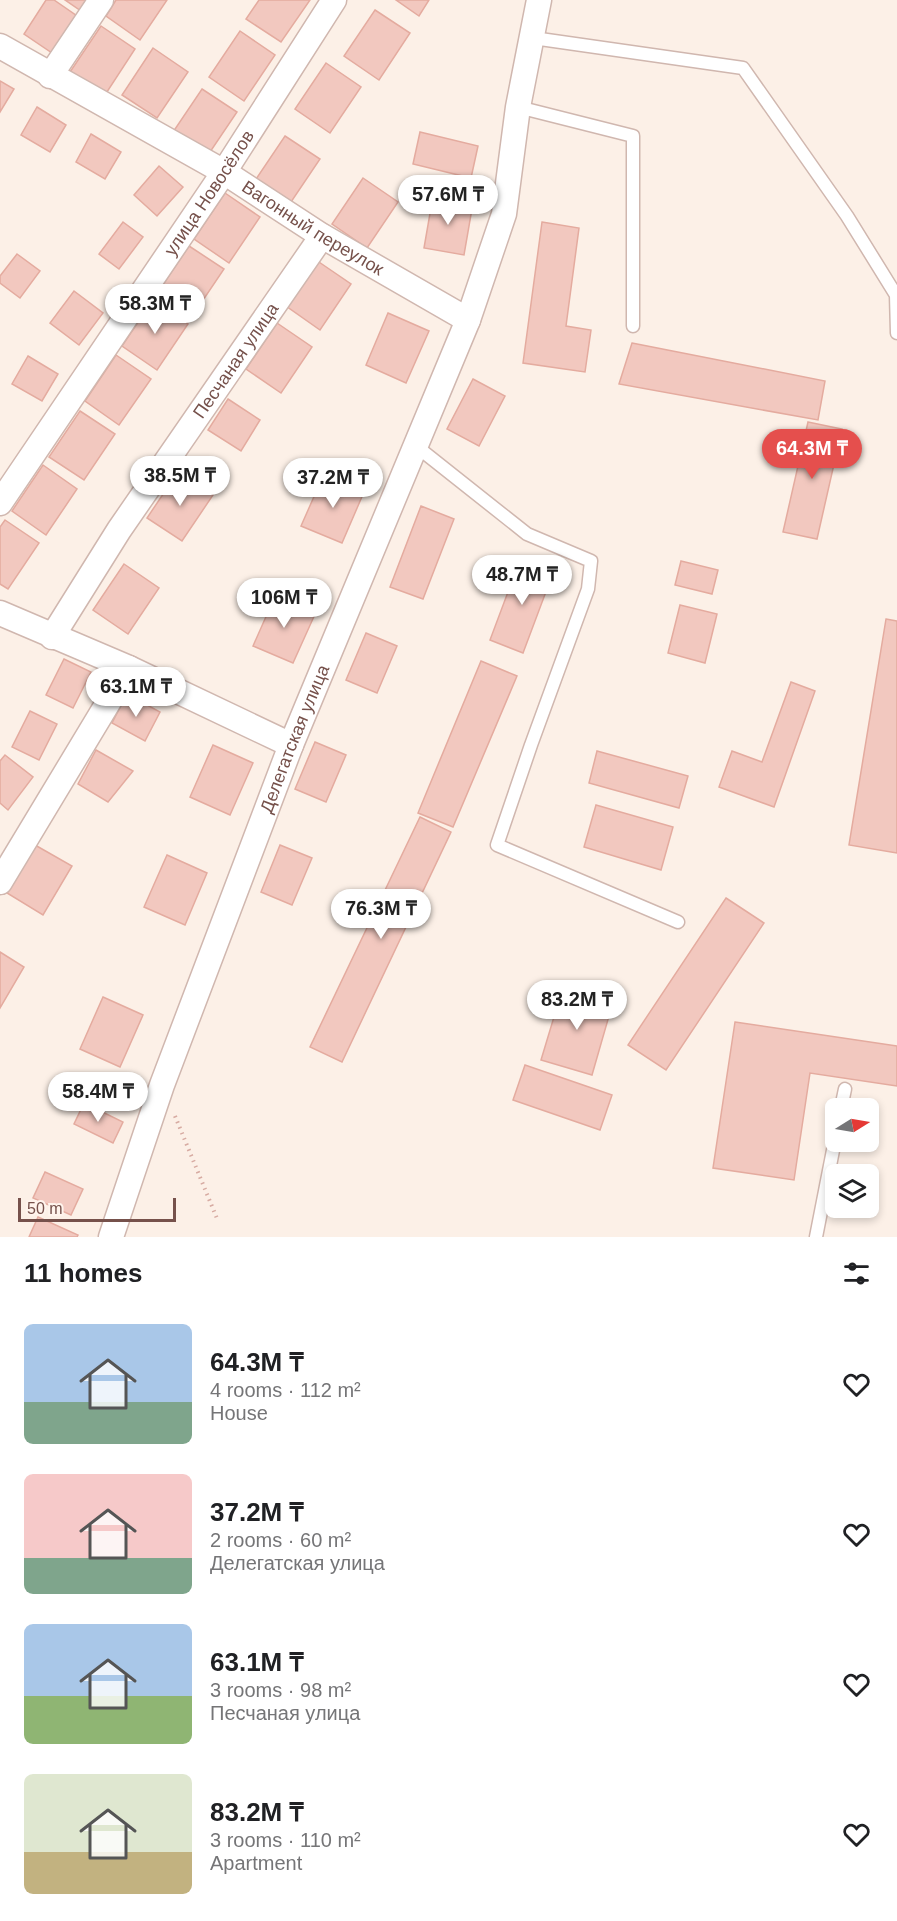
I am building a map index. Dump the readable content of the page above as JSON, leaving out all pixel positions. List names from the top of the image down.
{
  "streets": {
    "street": [
      "улица Новосёлов",
      "Вагонный переулок",
      "Песчаная улица",
      "Делегатская улица"
    ]
  },
  "crossings": [
    ["улица Новосёлов", "Вагонный переулок"],
    ["Вагонный переулок", "Песчаная улица"],
    ["Вагонный переулок", "Делегатская улица"]
  ],
  "scale_bar": "50 m",
  "north": "right",
  "page": {
    "price": [
      "57.6M ₸",
      "58.3M ₸",
      "64.3M ₸",
      "38.5M ₸",
      "37.2M ₸",
      "48.7M ₸",
      "106M ₸",
      "63.1M ₸",
      "76.3M ₸",
      "83.2M ₸",
      "58.4M ₸"
    ],
    "scale": "50 m",
    "heading": "11 homes",
    "list": [
      {
        "name": "64.3M ₸",
        "note": "4 rooms · 112 m² · House"
      },
      {
        "name": "37.2M ₸",
        "note": "2 rooms · 60 m² · Делегатская улица"
      },
      {
        "name": "63.1M ₸",
        "note": "3 rooms · 98 m² · Песчаная улица"
      },
      {
        "name": "83.2M ₸",
        "note": "3 rooms · 110 m² · Apartment"
      }
    ]
  }
}
